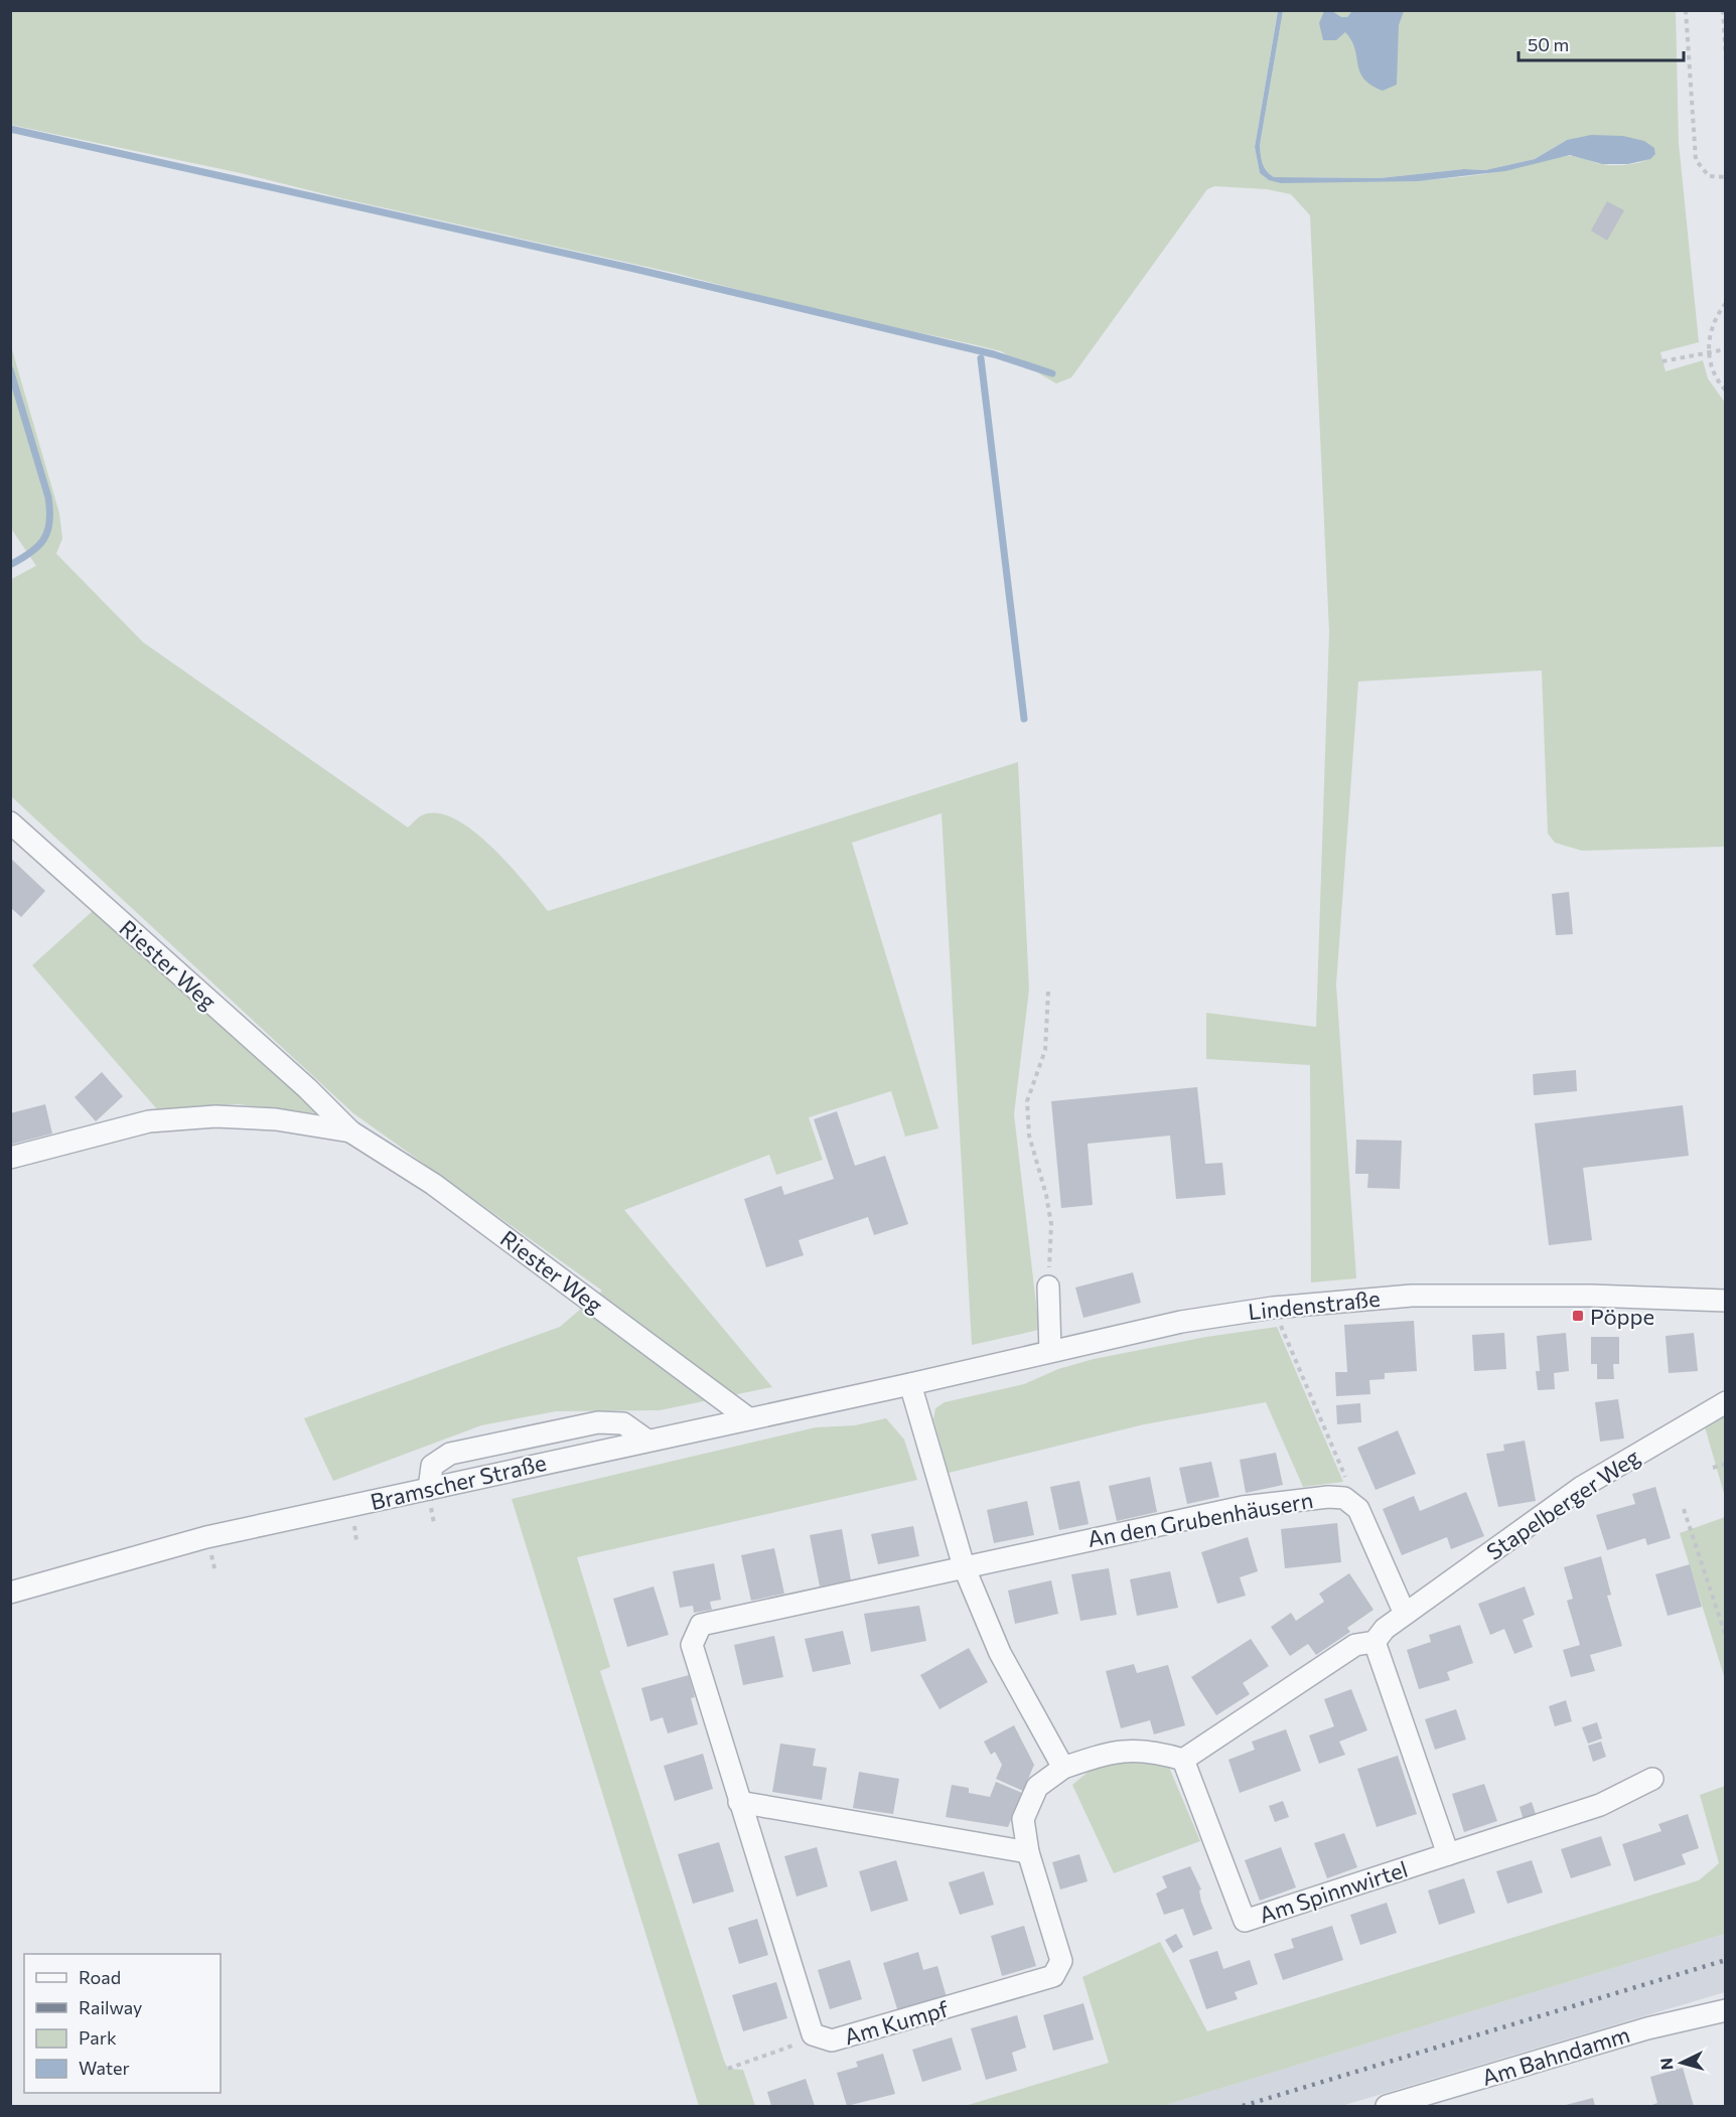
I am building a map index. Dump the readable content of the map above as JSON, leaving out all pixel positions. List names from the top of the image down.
{
  "streets": {
    "street": [
      "Riester Weg",
      "Lindenstraße",
      "Bramscher Straße",
      "Stapelberger Weg",
      "An den Grubenhäusern",
      "Am Spinnwirtel",
      "Am Kumpf",
      "Am Bahndamm"
    ]
  },
  "crossings": [
    ["Riester Weg", "Bramscher Straße"],
    ["Lindenstraße", "Bramscher Straße"],
    ["Stapelberger Weg", "An den Grubenhäusern"],
    ["An den Grubenhäusern", "Am Kumpf"]
  ],
  "places": {
    "transit": ["Pöppe"]
  },
  "legend": [
    "Road",
    "Railway",
    "Park",
    "Water"
  ],
  "scale_bar": "50 m",
  "north": "left"
}
